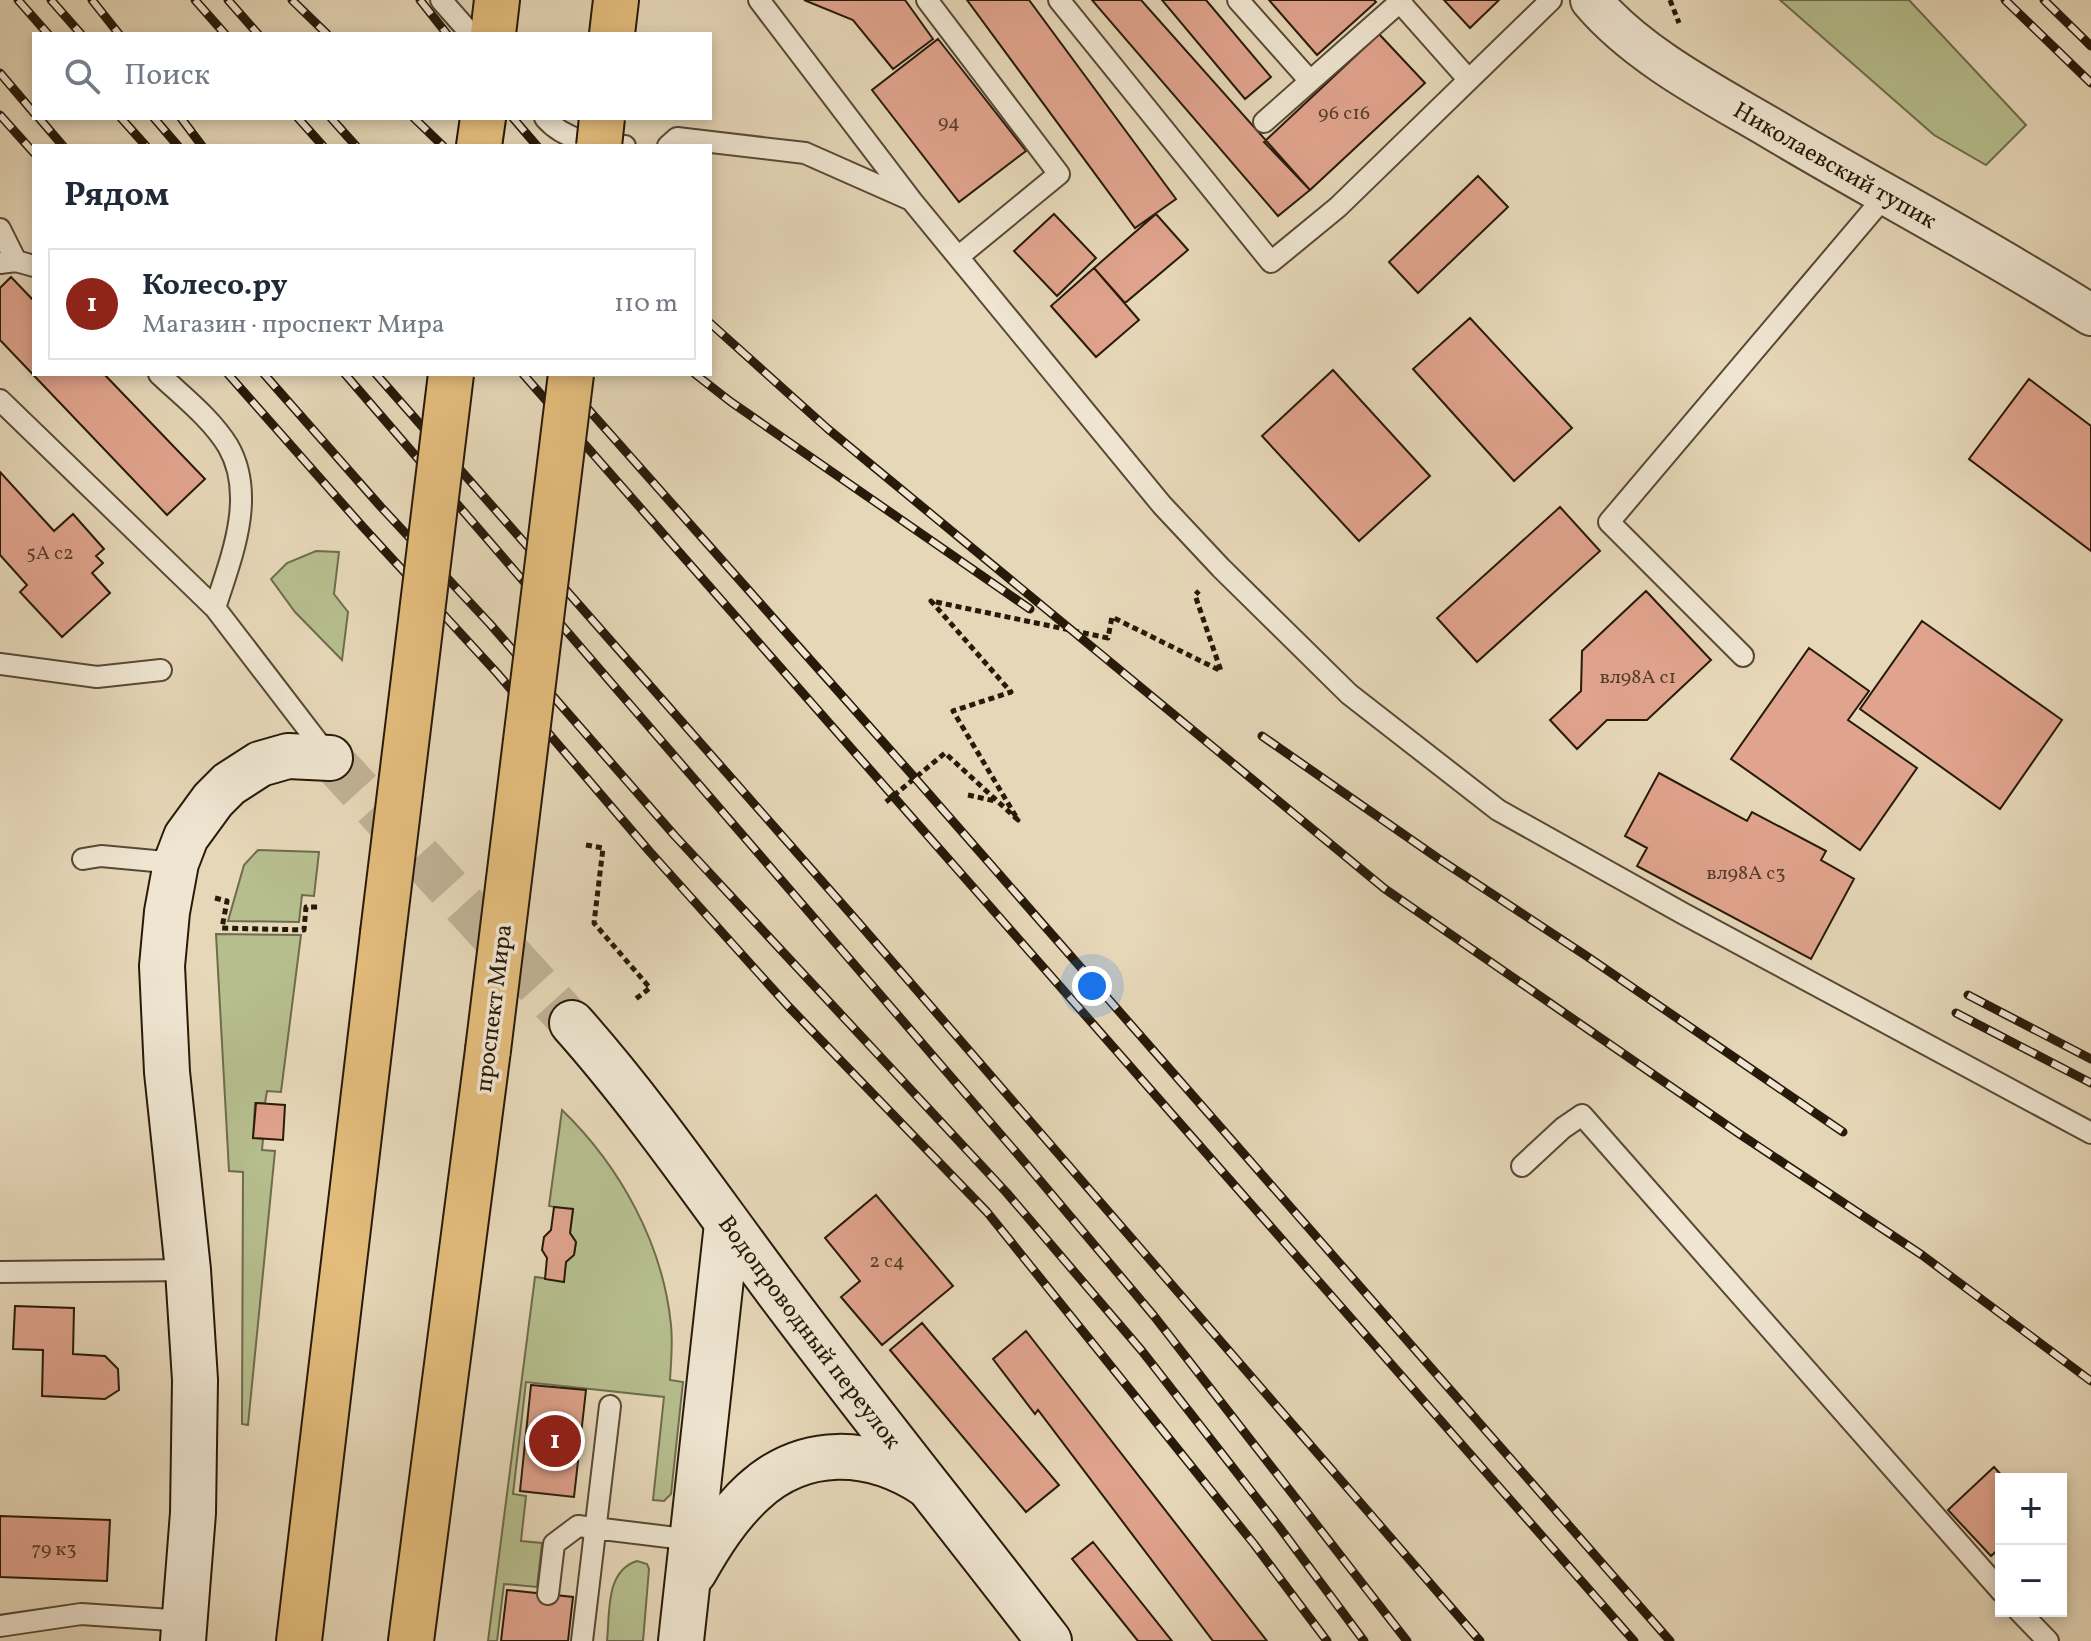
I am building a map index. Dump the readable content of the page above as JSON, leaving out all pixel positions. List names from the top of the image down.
{
  "streets": {
    "main road": ["проспект Мира", "Водопроводный переулок"],
    "street": ["Николаевский тупик"]
  },
  "house_numbers": [
    "96 с16",
    "94",
    "5А с2",
    "вл98А с1",
    "вл98А с3",
    "2 с4",
    "79 к3"
  ],
  "page": {
    "search": "Поиск",
    "heading": "Рядом",
    "list": [
      {
        "mark": "1",
        "name": "Колесо.ру",
        "note": "Магазин · проспект Мира",
        "value": "110 m"
      }
    ],
    "pins": "1",
    "map_buttons": ["+", "−"]
  }
}
